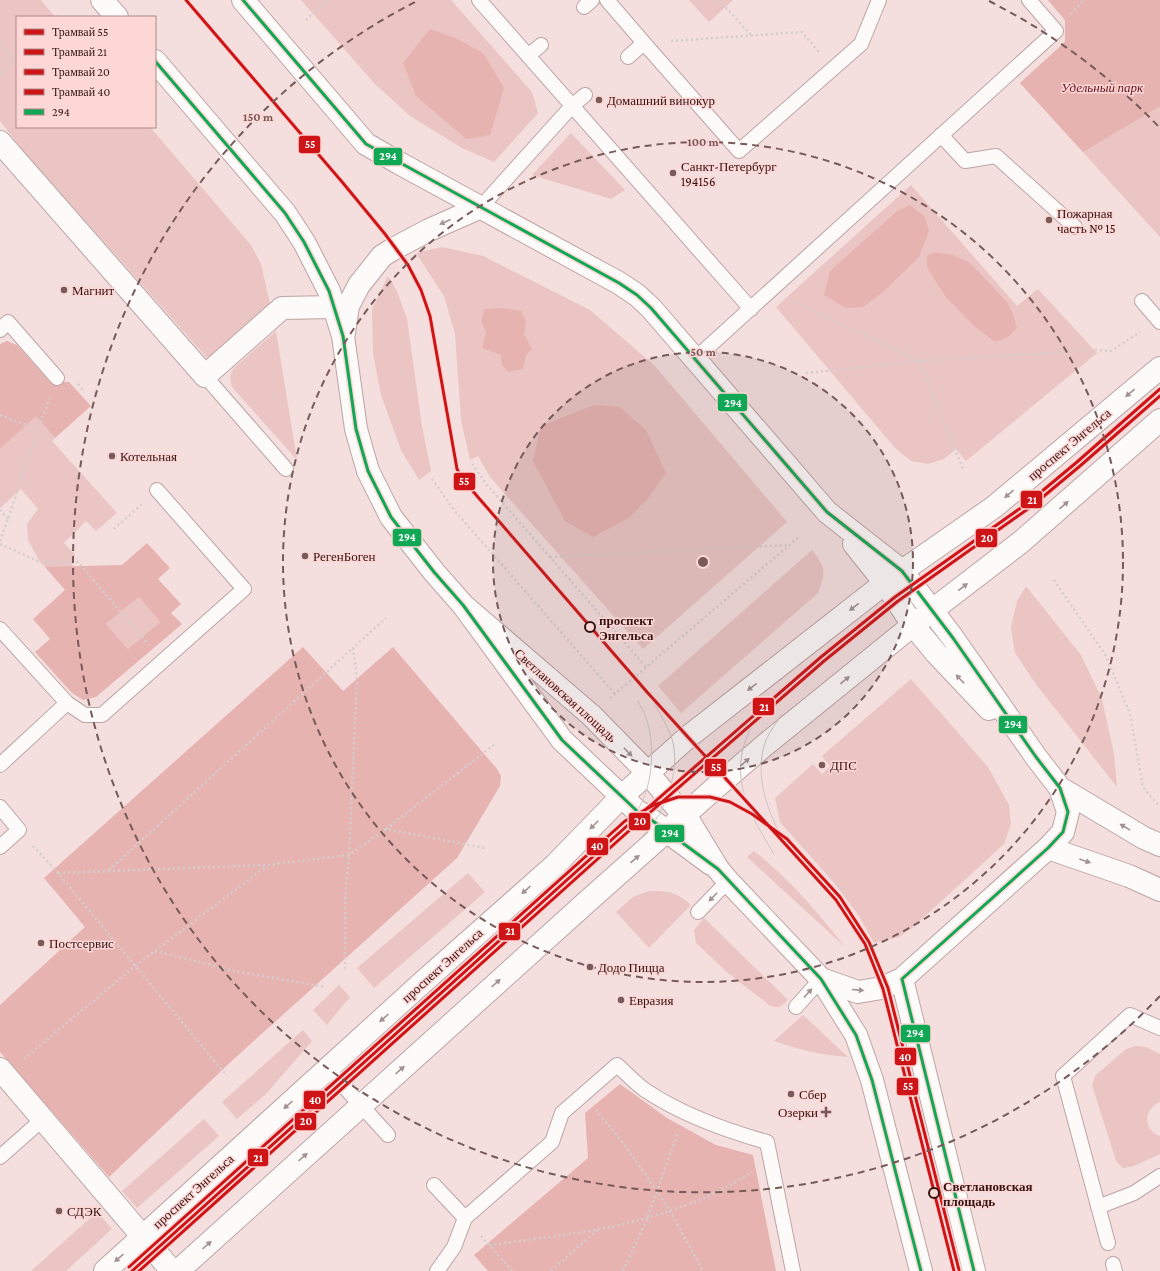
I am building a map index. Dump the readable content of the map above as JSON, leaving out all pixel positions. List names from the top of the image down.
{
  "streets": {
    "main road": ["проспект Энгельса", "Светлановская площадь"]
  },
  "crossings": [
    ["проспект Энгельса", "Светлановская площадь"]
  ],
  "parks": ["Удельный парк"],
  "places": {
    "other": [
      "Домашний винокур",
      "Санкт-Петербург 194156",
      "Пожарная часть № 15",
      "Магнит",
      "Котельная",
      "РегенБоген",
      "проспект Энгельса",
      "ДПС",
      "Постсервис",
      "Додо Пицца",
      "Евразия",
      "Сбер",
      "Светлановская площадь",
      "СДЭК"
    ],
    "health": ["Озерки"]
  },
  "lines": [
    "tram line 55",
    "transit line 294",
    "tram line 21",
    "tram line 20",
    "tram line 40"
  ],
  "legend": [
    "Трамвай 55",
    "Трамвай 21",
    "Трамвай 20",
    "Трамвай 40",
    "294"
  ],
  "rings": ["150 m", "100 m", "50 m"]
}
